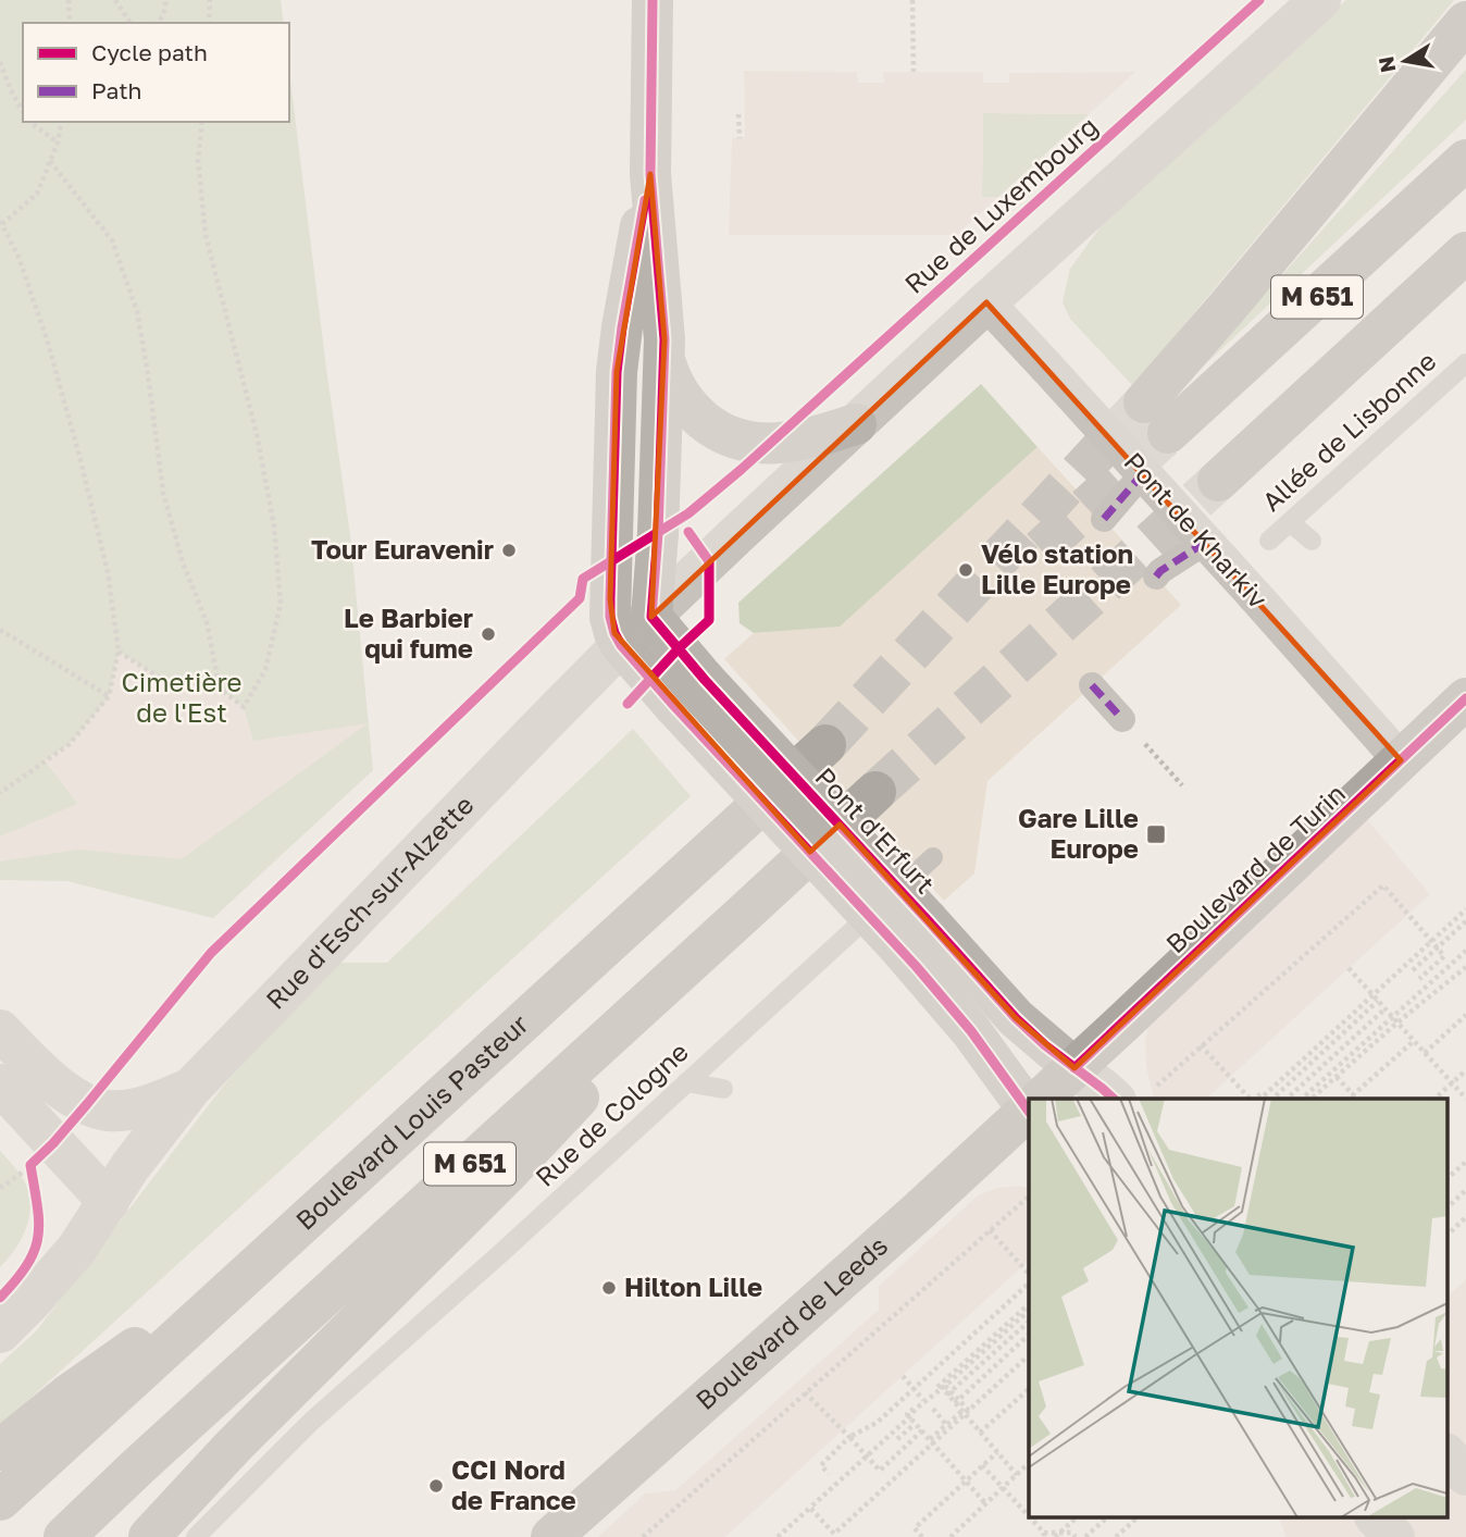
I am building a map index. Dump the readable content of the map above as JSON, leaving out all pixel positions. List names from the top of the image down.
{
  "streets": {
    "highway": ["M 651", "Boulevard Louis Pasteur"],
    "main road": ["Pont d'Erfurt", "Boulevard de Turin", "Boulevard de Leeds"],
    "street": ["Pont de Kharkiv", "Rue d'Esch-sur-Alzette"],
    "lane": ["Allée de Lisbonne", "Rue de Cologne"],
    "cycle path": ["Rue de Luxembourg"]
  },
  "crossings": [
    ["Pont de Kharkiv", "Boulevard de Turin"],
    ["Pont d'Erfurt", "Boulevard de Turin"],
    ["Pont d'Erfurt", "Rue d'Esch-sur-Alzette"],
    ["Pont d'Erfurt", "Boulevard de Leeds"],
    ["Boulevard de Turin", "Boulevard de Leeds"]
  ],
  "parks": ["Cimetière de l'Est"],
  "places": {
    "other": [
      "Tour Euravenir",
      "Vélo station Lille Europe",
      "Le Barbier qui fume",
      "Hilton Lille",
      "CCI Nord de France"
    ],
    "transit": ["Gare Lille Europe"]
  },
  "legend": ["Cycle path", "Path"],
  "north": "left"
}
